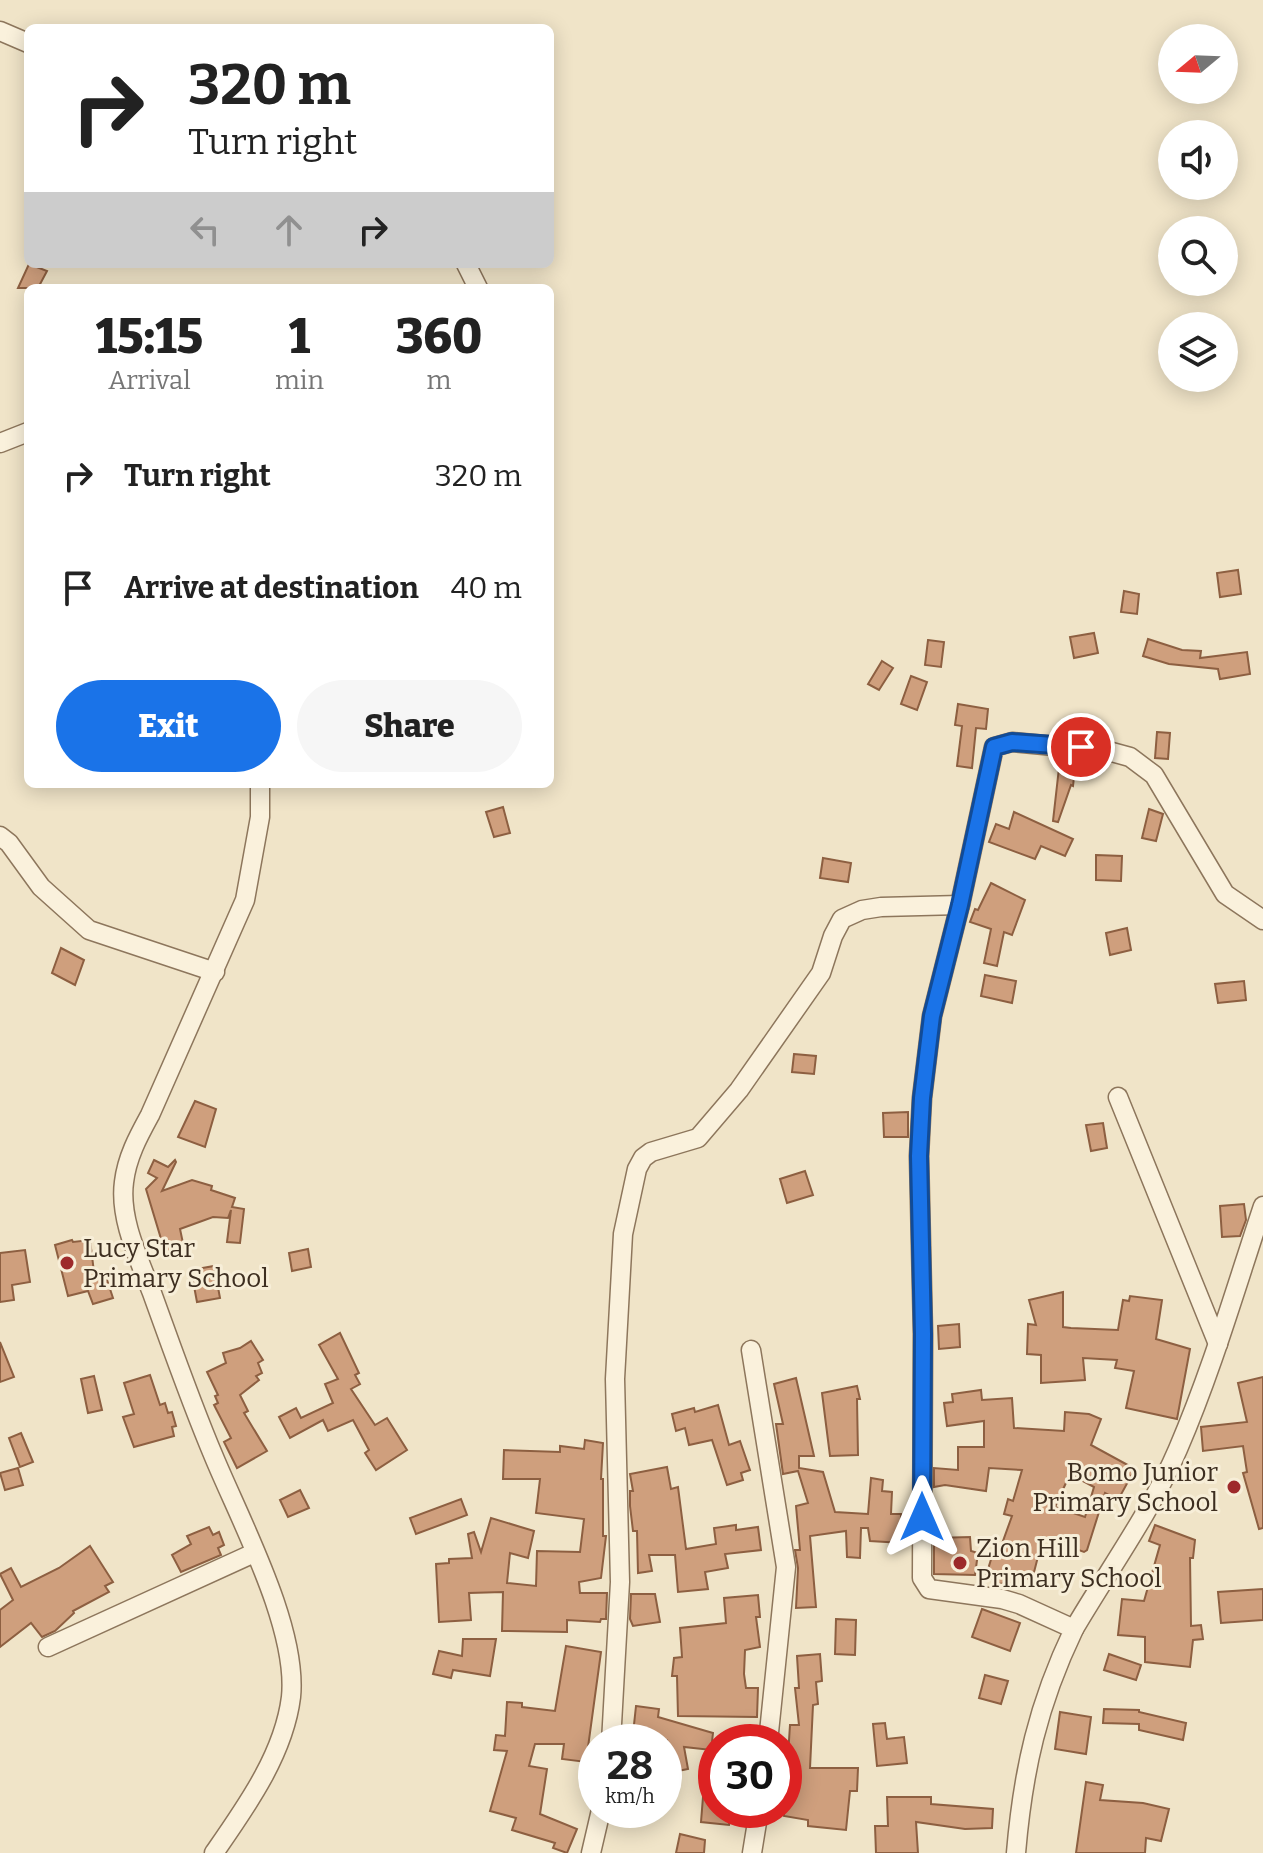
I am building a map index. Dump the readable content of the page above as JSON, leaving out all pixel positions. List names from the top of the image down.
{
  "places": ["Lucy Star Primary School", "Bomo Junior Primary School", "Zion Hill Primary School"],
  "north": "left",
  "page": {
    "turn": ["320 m", "Turn right"],
    "eta": [
      "15:15",
      "Arrival",
      "1",
      "min",
      "360",
      "m"
    ],
    "list": [
      {
        "name": "Turn right",
        "value": "320 m"
      },
      {
        "name": "Arrive at destination",
        "value": "40 m"
      }
    ],
    "buttons": ["Exit", "Share"],
    "speed": "28 km/h",
    "limit": "30"
  }
}
